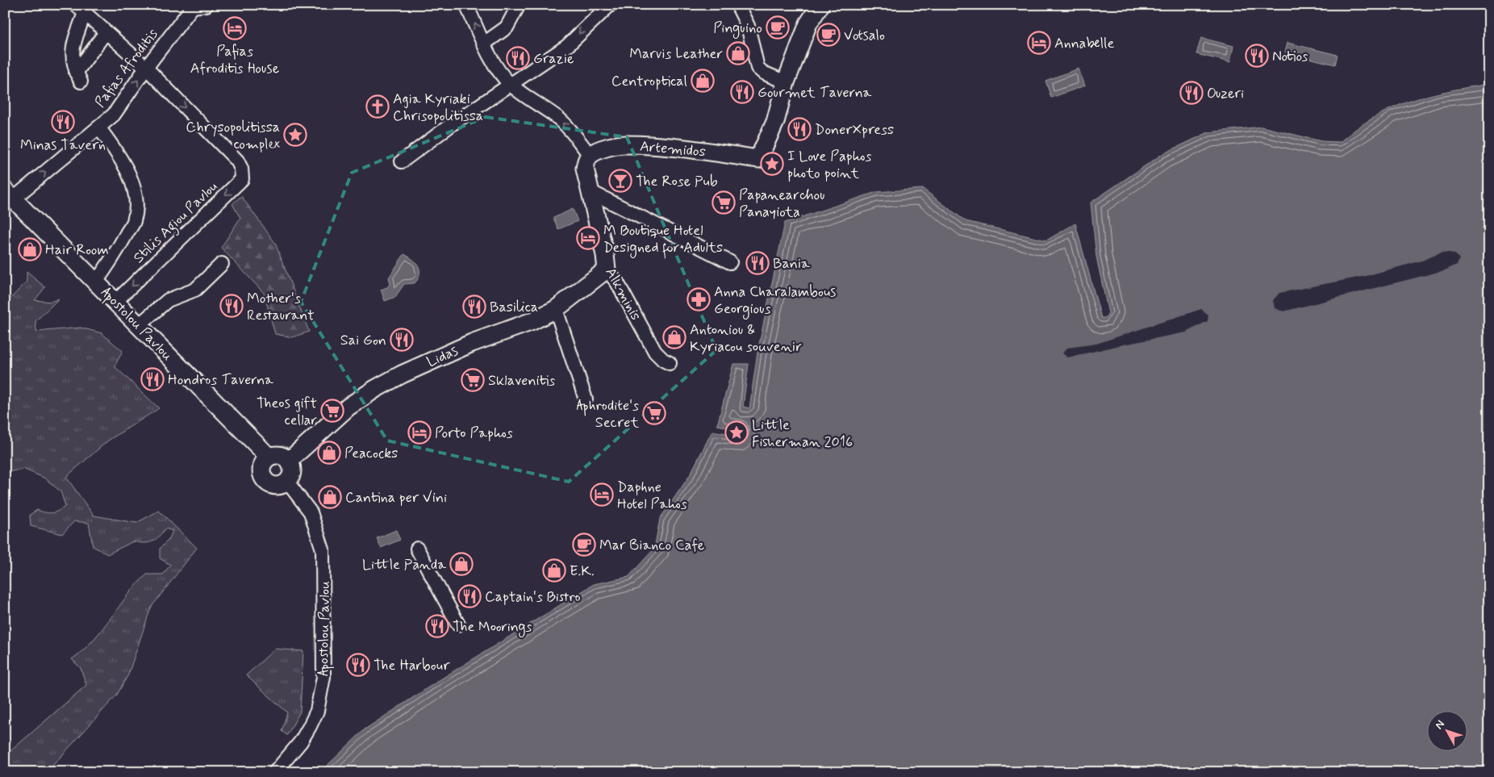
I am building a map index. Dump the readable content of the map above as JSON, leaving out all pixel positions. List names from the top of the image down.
{
  "streets": {
    "main road": [
      "Artemidos",
      "Alkminis",
      "Apostolou Pavlou",
      "Lidas"
    ],
    "street": ["Pafias Afroditis", "Stilis Agiou Pavlou"]
  },
  "crossings": [
    ["Pafias Afroditis", "Stilis Agiou Pavlou"],
    ["Pafias Afroditis", "Apostolou Pavlou"],
    ["Artemidos", "Alkminis"],
    ["Stilis Agiou Pavlou", "Apostolou Pavlou"],
    ["Alkminis", "Lidas"],
    ["Apostolou Pavlou", "Lidas"]
  ],
  "one_way": ["Pafias Afroditis"],
  "places": {
    "cafe": ["Pinguino", "Votsalo", "Mar Bianco Cafe"],
    "hotel": [
      "Pafias Afroditis House",
      "Annabelle",
      "M Boutique Hotel Designed for Adults",
      "Porto Paphos",
      "Daphne Hotel Pahos"
    ],
    "shop": [
      "Marvis Leather",
      "Centroptical",
      "Hair Room",
      "Antoniou & Kyriacou souvenir",
      "Peacocks",
      "Cantina per Vini",
      "Little Panda",
      "E.K."
    ],
    "restaurant": [
      "Notios",
      "Grazie",
      "Gourmet Taverna",
      "Ouzeri",
      "Minas Tavern",
      "DonerXpress",
      "Bania",
      "Mother's Restaurant",
      "Basilica",
      "Sai Gon",
      "Hondros Taverna",
      "Captain's Bistro",
      "The Moorings",
      "The Harbour"
    ],
    "church": ["Agia Kyriaki Chrisopolitissa"],
    "place": ["Chrysopolitissa complex", "I Love Paphos photo point", "Little Fisherman 2016"],
    "bar": ["The Rose Pub"],
    "supermarket": [
      "Papanearchou Panayiota",
      "Sklavenitis",
      "Theos gift cellar",
      "Aphrodite's Secret"
    ],
    "pharmacy": ["Anna Charalambous Georgious"]
  },
  "north": "top left"
}
